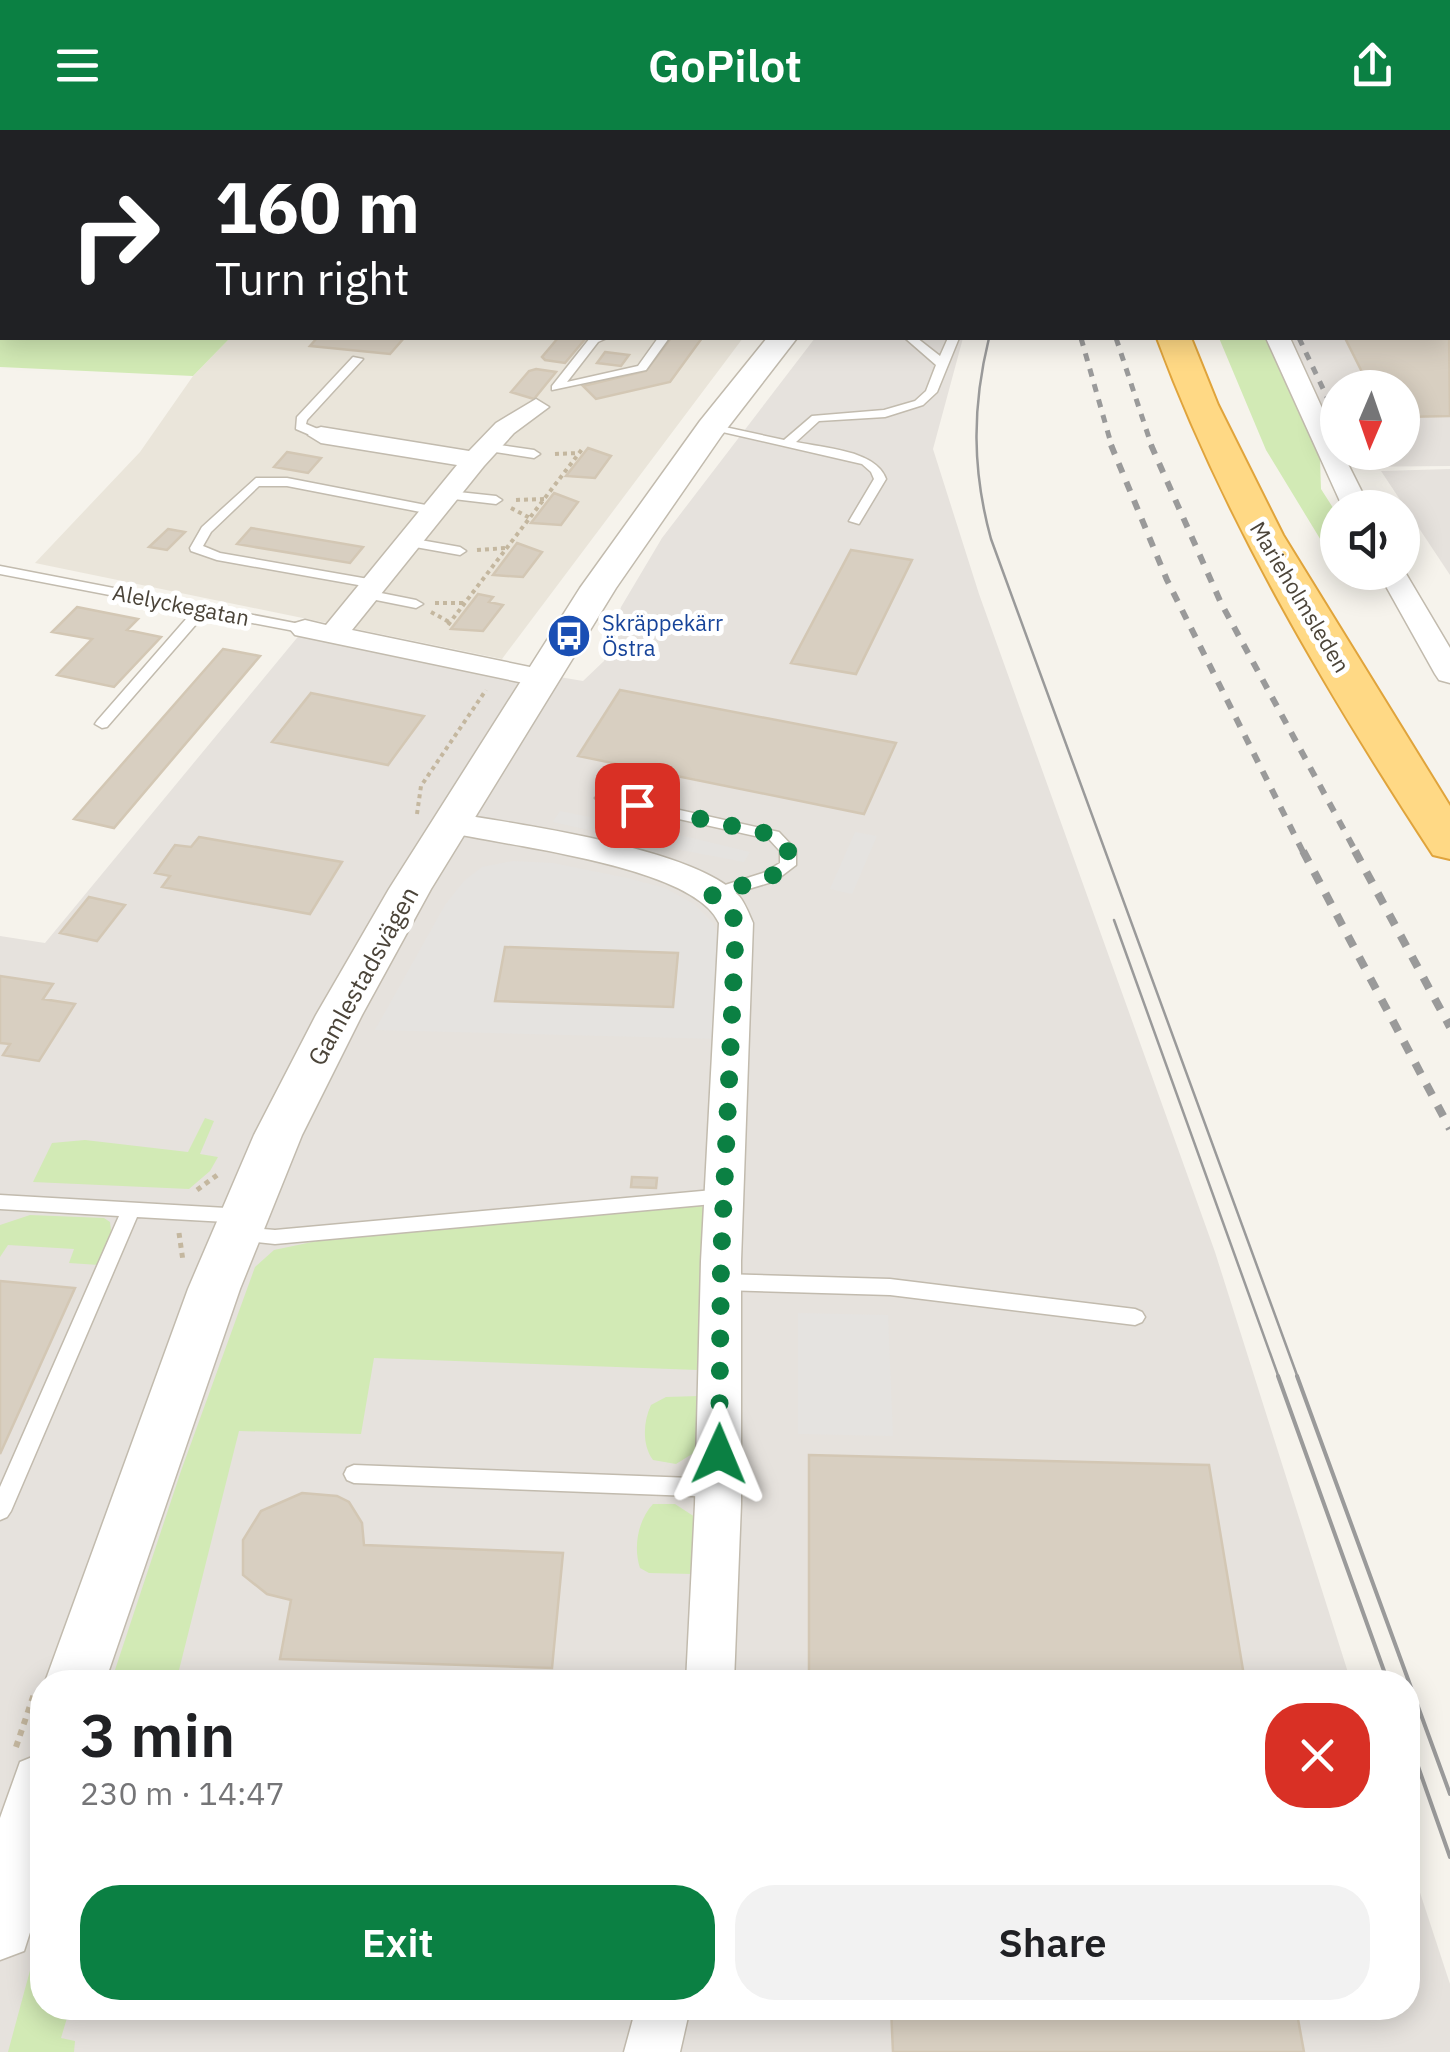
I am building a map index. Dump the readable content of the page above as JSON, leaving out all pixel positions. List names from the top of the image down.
{
  "streets": {
    "highway": ["Marieholmsleden"],
    "street": ["Alelyckegatan", "Gamlestadsvägen"]
  },
  "crossings": [
    ["Alelyckegatan", "Gamlestadsvägen"]
  ],
  "places": {
    "bus stop": ["Skräppekärr Östra"]
  },
  "north": "bottom",
  "page": {
    "header": "GoPilot",
    "turn": ["160 m", "Turn right"],
    "heading": ["3 min", "230 m · 14:47"],
    "buttons": ["Exit", "Share"]
  }
}
